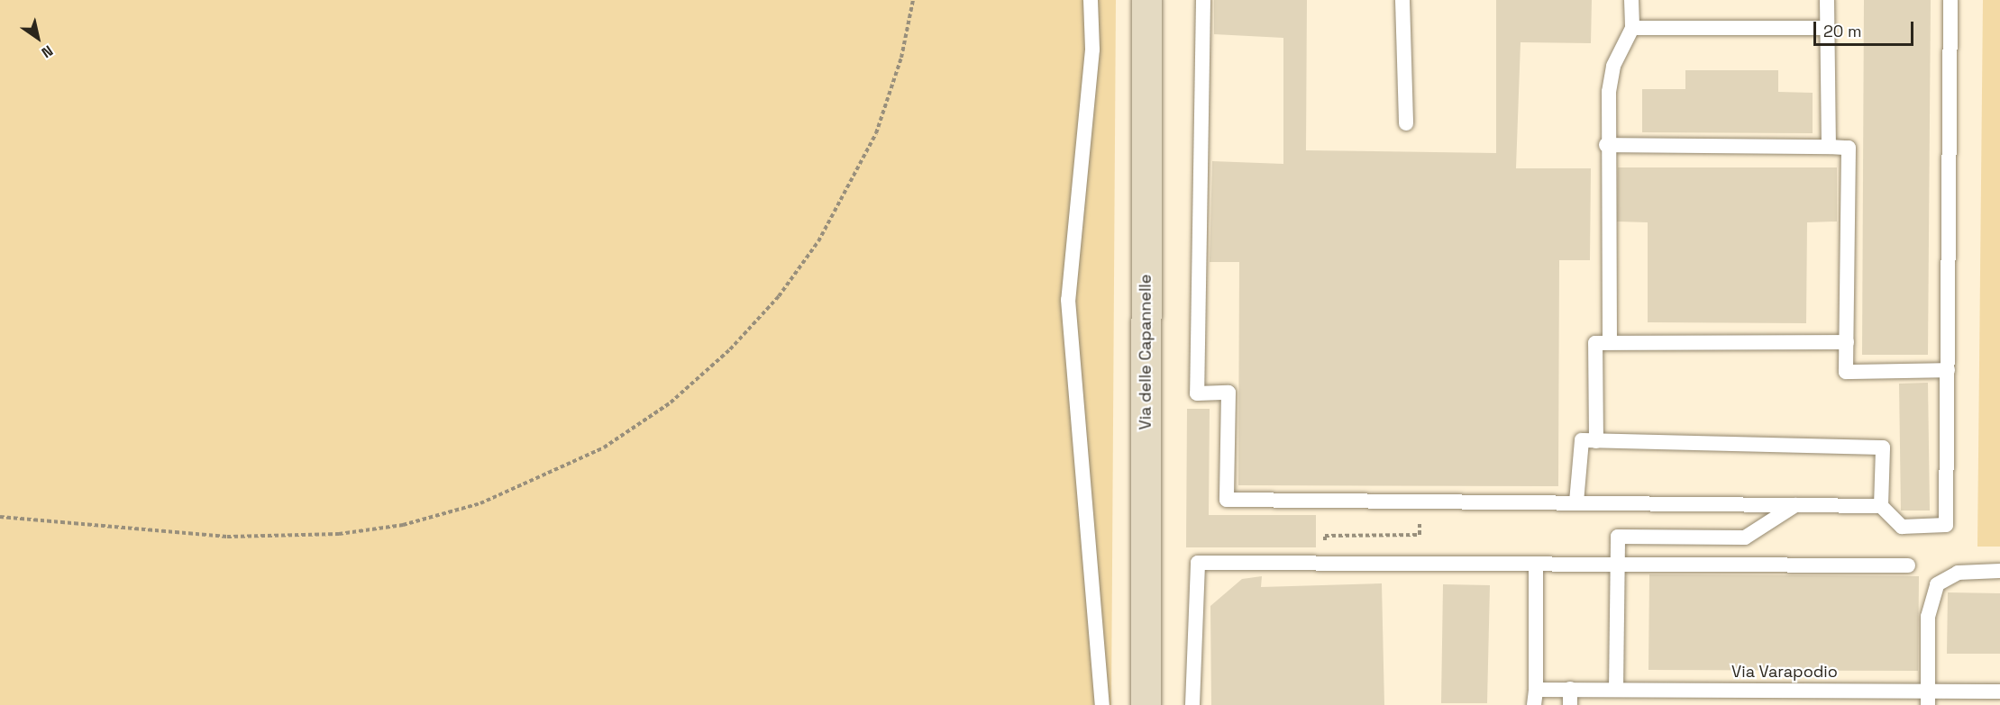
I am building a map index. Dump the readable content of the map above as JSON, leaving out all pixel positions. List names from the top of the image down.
{
  "streets": {
    "street": ["Via delle Capannelle"],
    "lane": ["Via Varapodio"]
  },
  "scale_bar": "20 m",
  "north": "bottom right"
}
